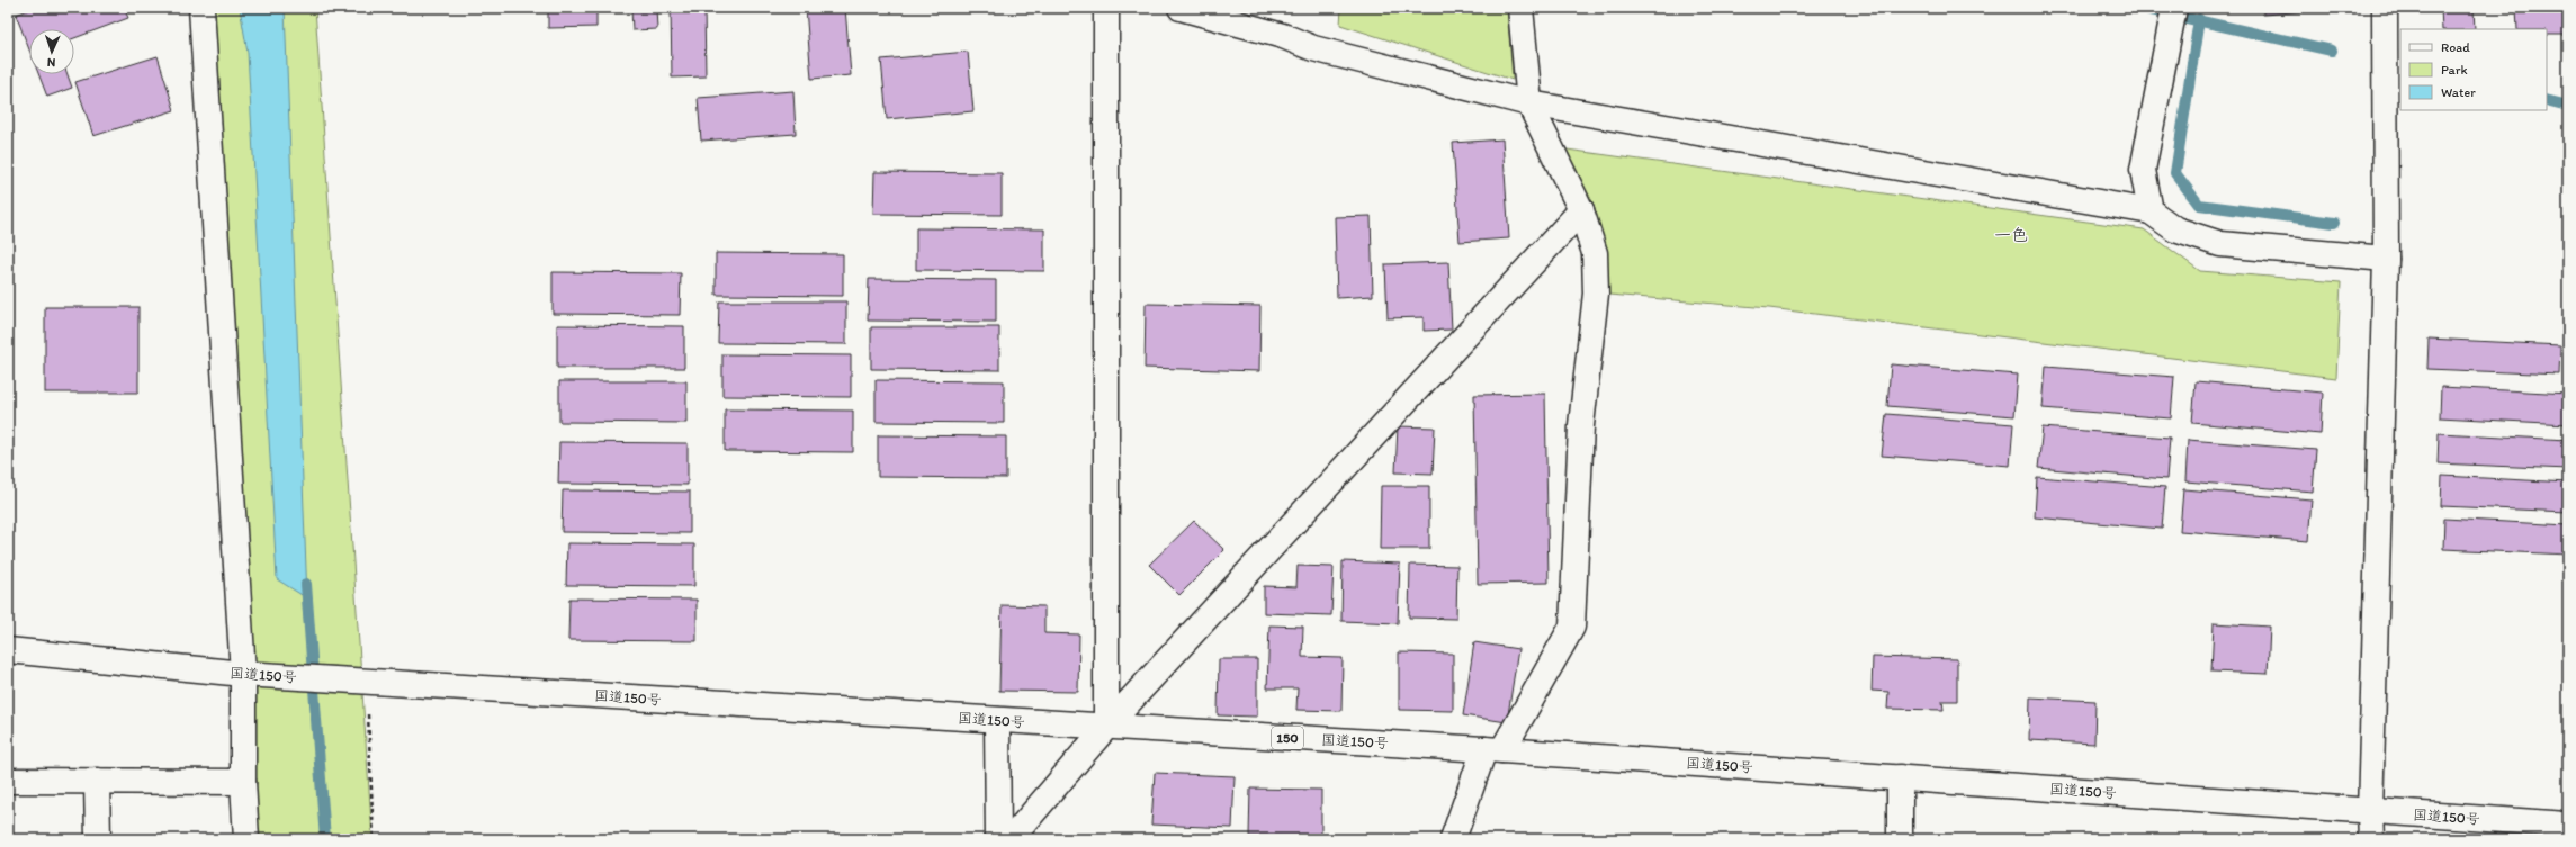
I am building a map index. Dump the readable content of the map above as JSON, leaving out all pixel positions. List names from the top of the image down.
{
  "streets": {
    "main road": ["国道150号", "150"]
  },
  "districts": ["一色"],
  "legend": ["Road", "Park", "Water"],
  "north": "bottom"
}
